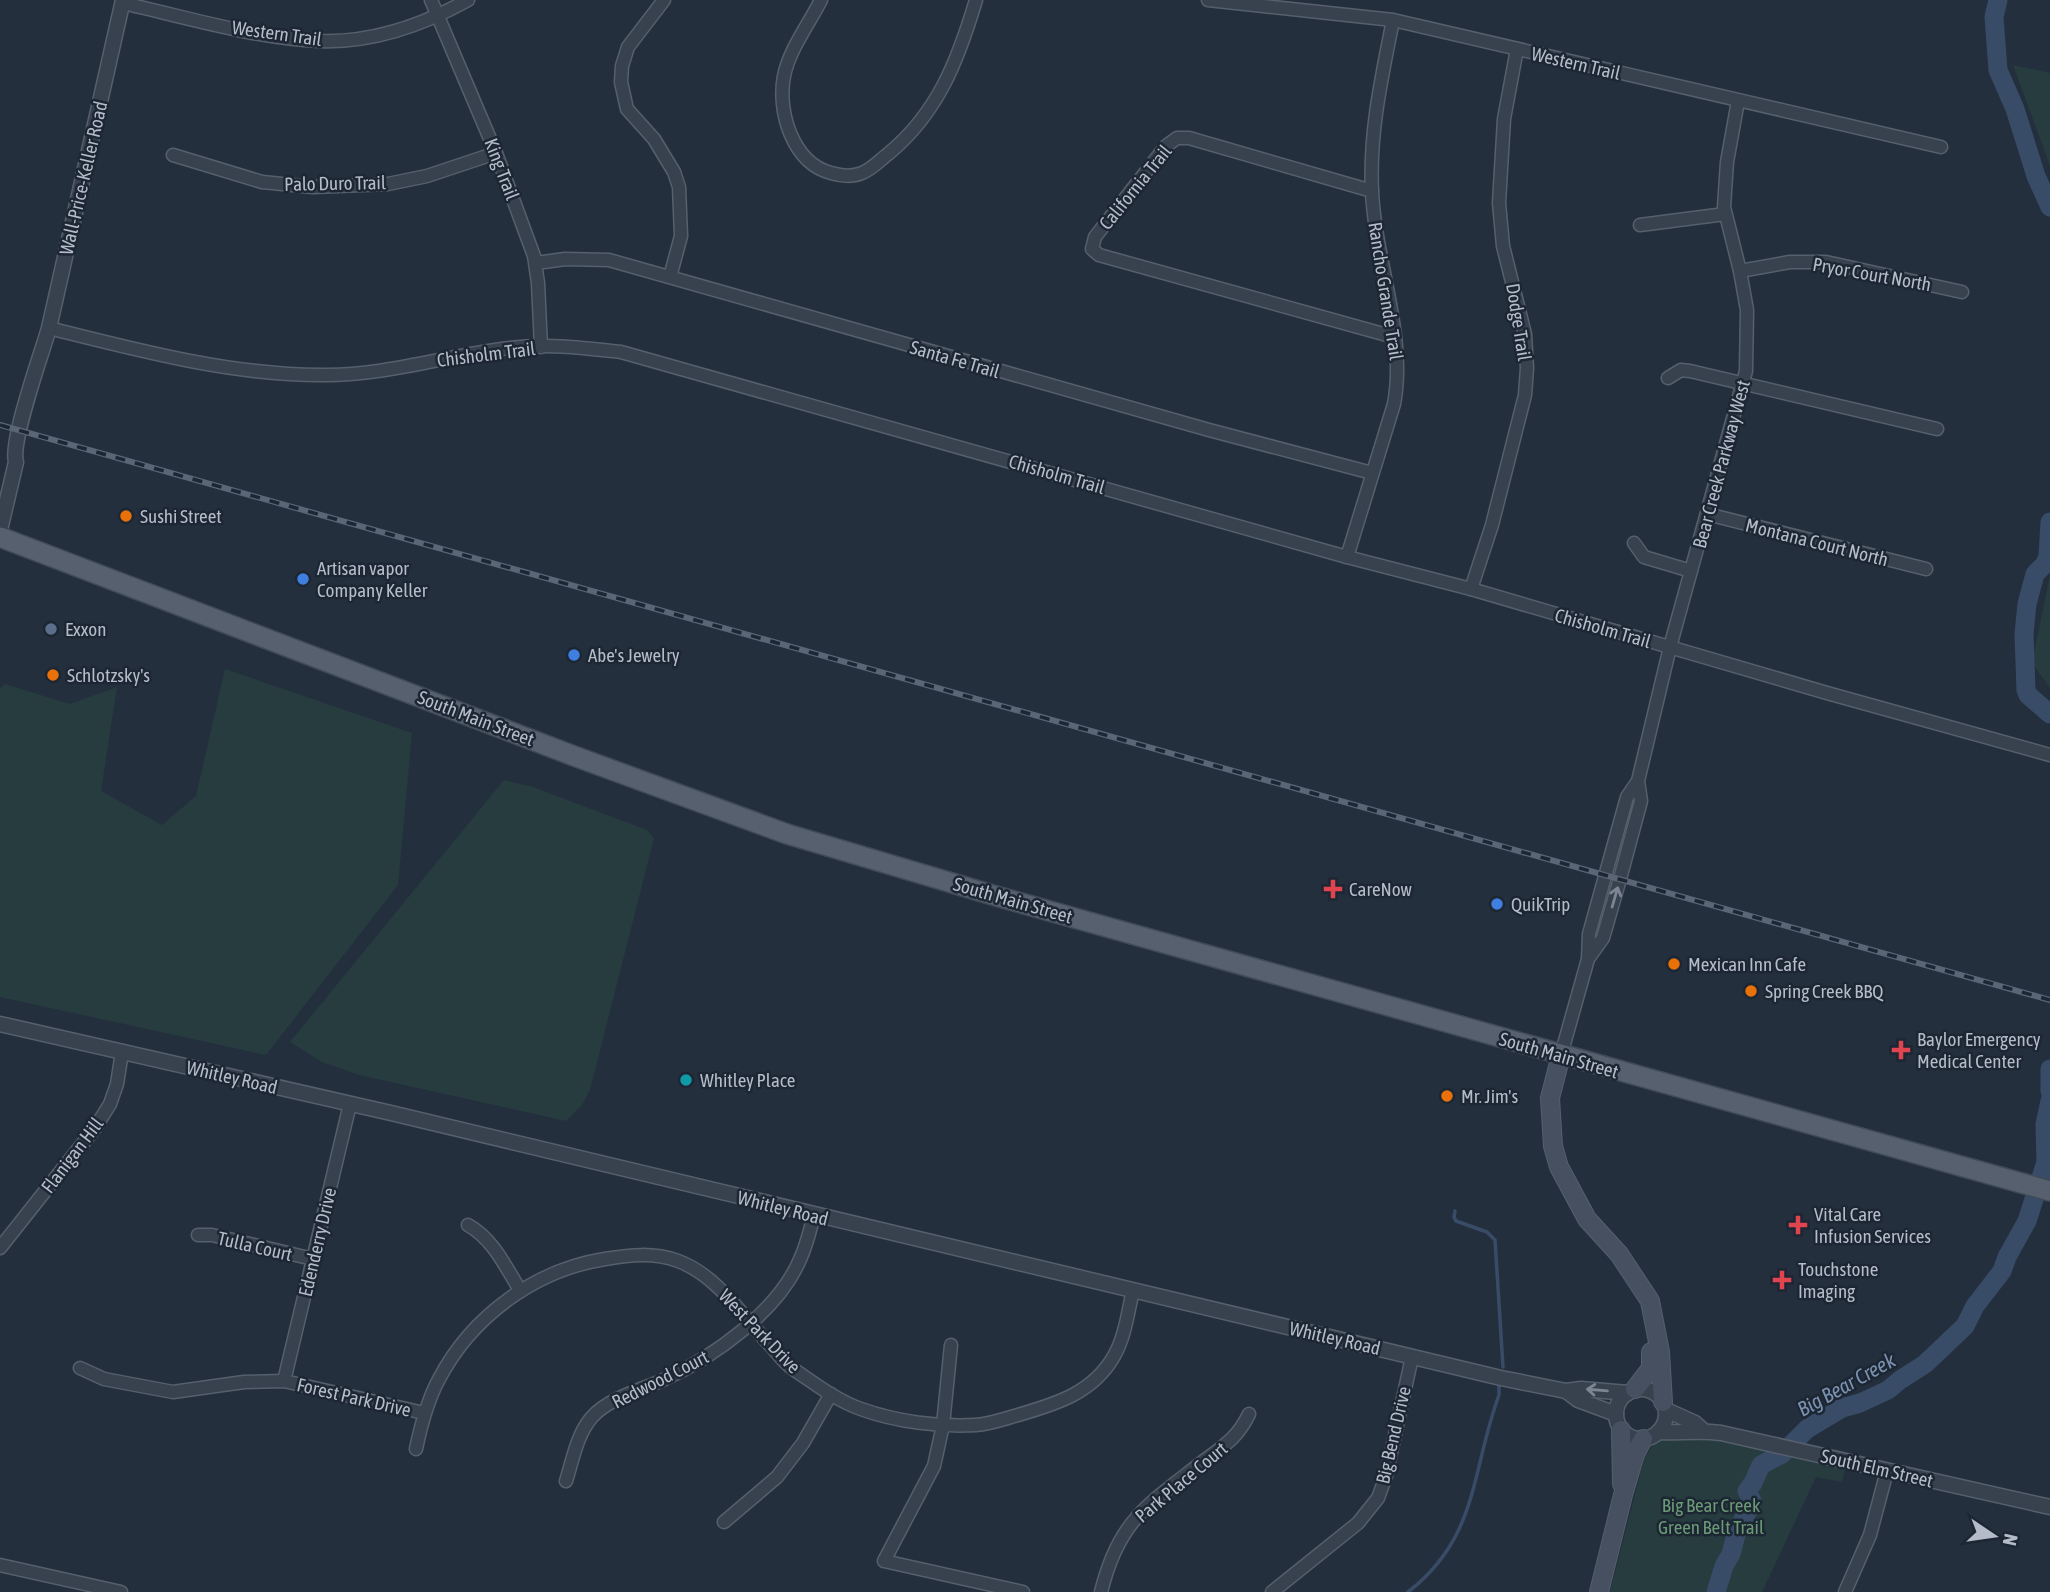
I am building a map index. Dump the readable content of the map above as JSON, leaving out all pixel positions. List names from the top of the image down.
{
  "streets": {
    "main road": ["South Main Street"],
    "street": [
      "Western Trail",
      "King Trail",
      "Wall-Price-Keller Road",
      "Palo Duro Trail",
      "California Trail",
      "Pryor Court North",
      "Rancho Grande Trail",
      "Dodge Trail",
      "Chisholm Trail",
      "Santa Fe Trail",
      "Bear Creek Parkway West",
      "Montana Court North",
      "Whitley Road",
      "Flanigan Hill",
      "Edenderry Drive",
      "Tulla Court",
      "West Park Drive",
      "Redwood Court",
      "Forest Park Drive",
      "Big Bend Drive",
      "South Elm Street",
      "Park Place Court"
    ]
  },
  "crossings": [
    ["Western Trail", "King Trail"],
    ["Western Trail", "Wall-Price-Keller Road"],
    ["Western Trail", "Rancho Grande Trail"],
    ["Western Trail", "Dodge Trail"],
    ["Western Trail", "Bear Creek Parkway West"],
    ["King Trail", "Palo Duro Trail"],
    ["King Trail", "Chisholm Trail"],
    ["King Trail", "Santa Fe Trail"],
    ["Wall-Price-Keller Road", "Chisholm Trail"],
    ["California Trail", "Rancho Grande Trail"],
    ["Pryor Court North", "Bear Creek Parkway West"],
    ["Rancho Grande Trail", "Chisholm Trail"],
    ["Rancho Grande Trail", "Santa Fe Trail"],
    ["Dodge Trail", "Chisholm Trail"],
    ["Chisholm Trail", "Bear Creek Parkway West"],
    ["Bear Creek Parkway West", "Montana Court North"],
    ["Bear Creek Parkway West", "South Main Street"],
    ["Whitley Road", "Flanigan Hill"],
    ["Whitley Road", "Edenderry Drive"],
    ["Whitley Road", "West Park Drive"],
    ["Whitley Road", "Redwood Court"],
    ["Whitley Road", "Big Bend Drive"],
    ["Whitley Road", "South Elm Street"],
    ["Edenderry Drive", "Tulla Court"],
    ["Edenderry Drive", "Forest Park Drive"],
    ["West Park Drive", "Redwood Court"],
    ["West Park Drive", "Forest Park Drive"]
  ],
  "water": ["Big Bear Creek"],
  "parks": ["Big Bear Creek Green Belt Trail"],
  "places": {
    "other": [
      "Sushi Street",
      "Artisan vapor Company Keller",
      "Exxon",
      "Abe's Jewelry",
      "Schlotzsky's",
      "QuikTrip",
      "Mexican Inn Cafe",
      "Spring Creek BBQ",
      "Whitley Place",
      "Mr. Jim's"
    ],
    "health": [
      "CareNow",
      "Baylor Emergency Medical Center",
      "Vital Care Infusion Services",
      "Touchstone Imaging"
    ]
  },
  "north": "right"
}
